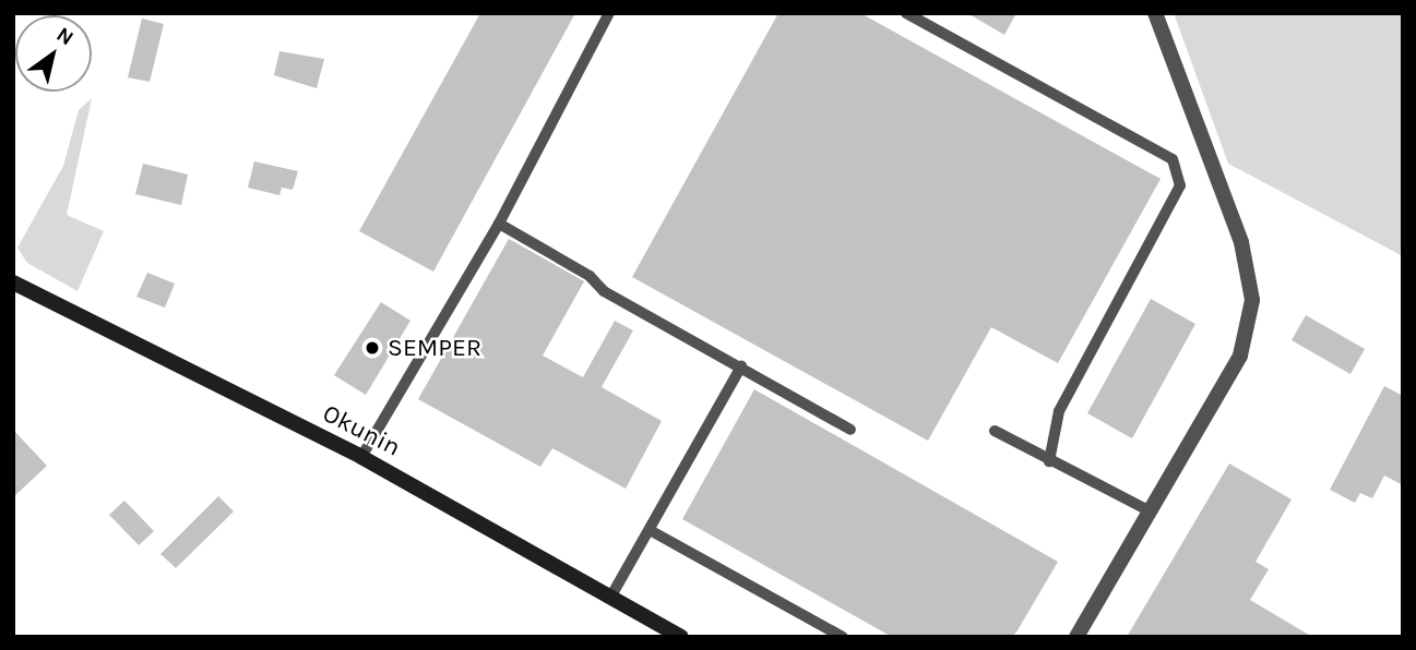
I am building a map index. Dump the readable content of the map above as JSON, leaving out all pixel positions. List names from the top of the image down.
{
  "streets": {
    "main road": ["Okunin"]
  },
  "places": ["SEMPER"],
  "north": "top right"
}
